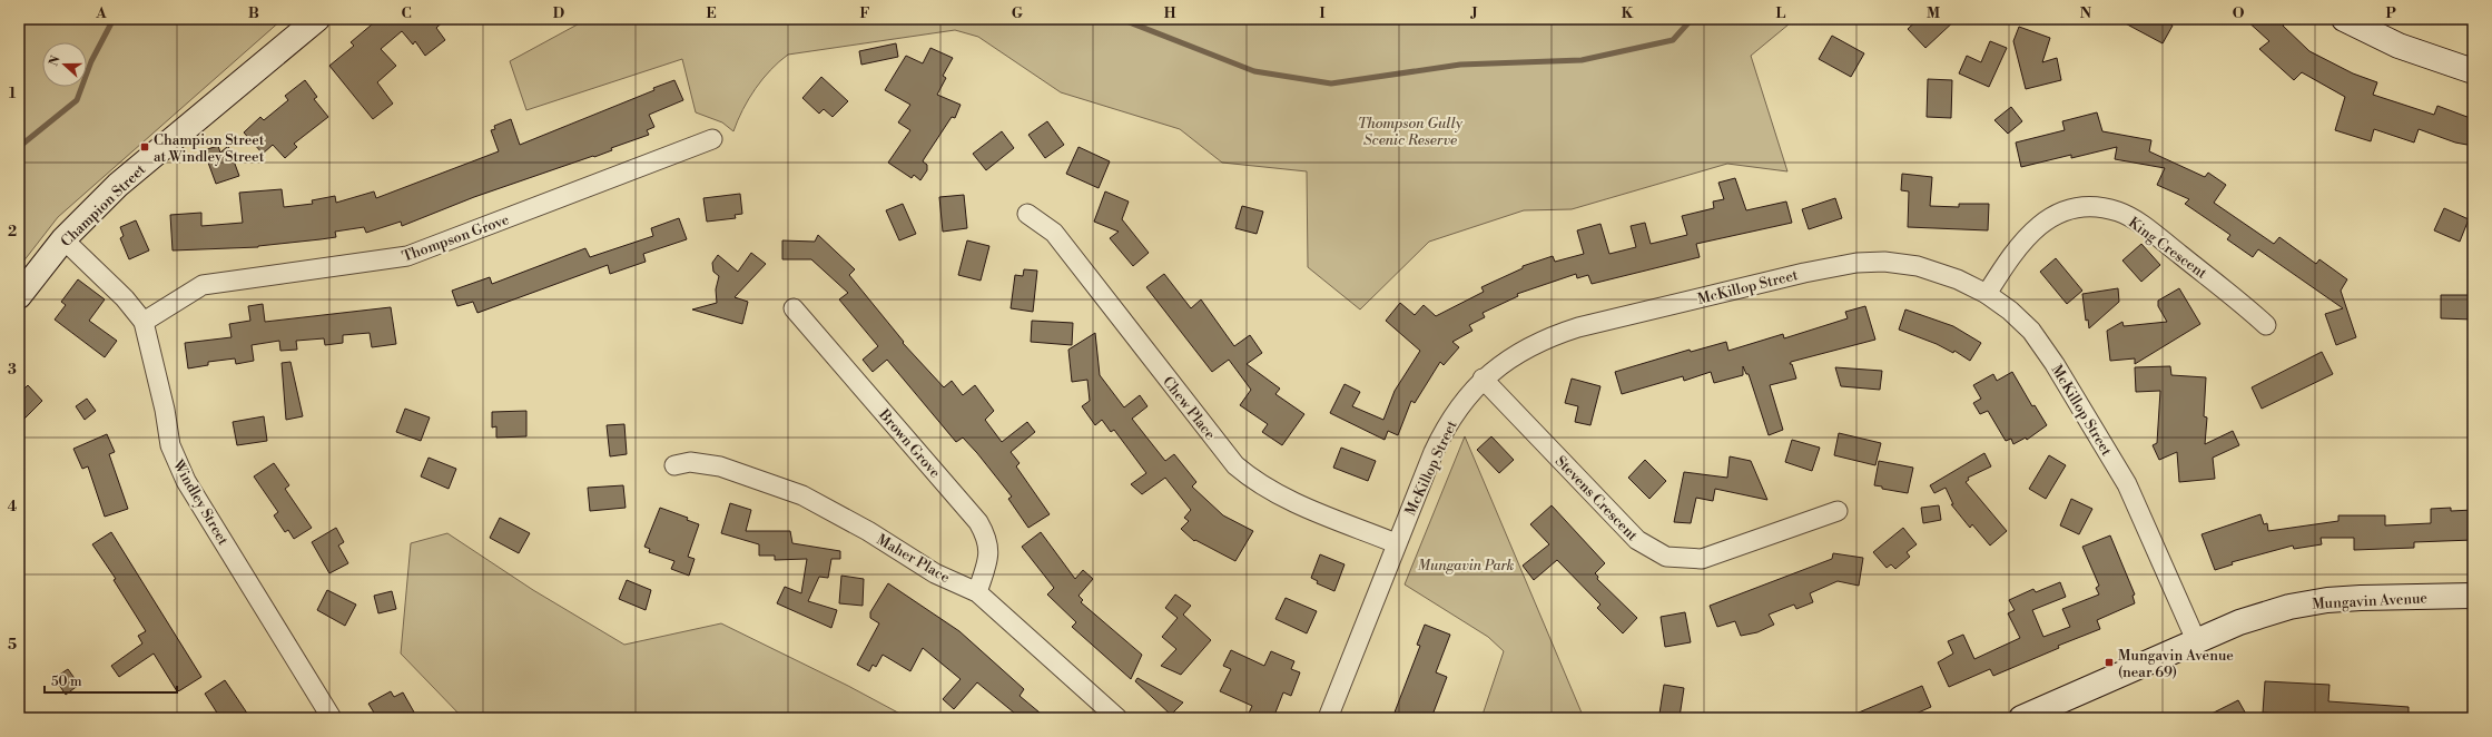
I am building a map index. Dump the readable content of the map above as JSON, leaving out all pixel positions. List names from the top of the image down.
{
  "streets": {
    "main road": ["Champion Street", "Mungavin Avenue"],
    "street": [
      "Thompson Grove",
      "King Crescent",
      "McKillop Street",
      "Chew Place",
      "Brown Grove",
      "Stevens Crescent",
      "Windley Street",
      "Maher Place"
    ]
  },
  "crossings": [
    ["Champion Street", "Windley Street"],
    ["Thompson Grove", "Windley Street"],
    ["King Crescent", "McKillop Street"],
    ["McKillop Street", "Chew Place"],
    ["McKillop Street", "Stevens Crescent"],
    ["McKillop Street", "Mungavin Avenue"],
    ["Brown Grove", "Maher Place"]
  ],
  "parks": ["Thompson Gully Scenic Reserve", "Mungavin Park"],
  "places": {
    "transit": ["Champion Street at Windley Street", "Mungavin Avenue (near 69)"]
  },
  "scale_bar": "50 m",
  "north": "left",
  "grid": {
    "columns": [
      "A",
      "B",
      "C",
      "D",
      "E",
      "F",
      "G",
      "H",
      "I",
      "J",
      "K",
      "L",
      "M",
      "N",
      "O",
      "P"
    ],
    "rows": [
      "1",
      "2",
      "3",
      "4",
      "5"
    ]
  }
}
